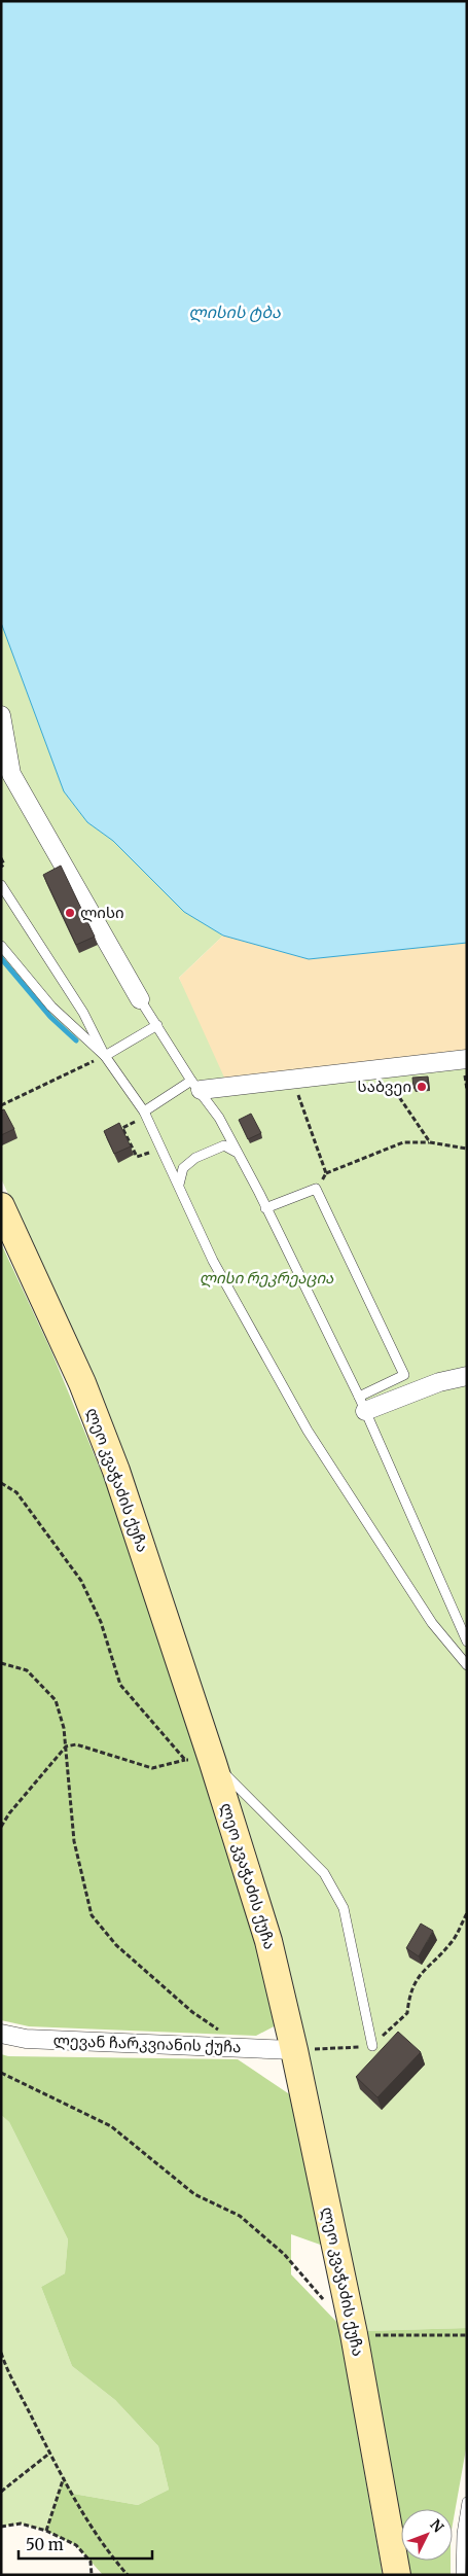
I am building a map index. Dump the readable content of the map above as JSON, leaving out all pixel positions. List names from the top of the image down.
{
  "streets": {
    "main road": ["ლეო კვაჭაძის ქუჩა"],
    "street": ["ლევან ჩარკვიანის ქუჩა"]
  },
  "crossings": [
    ["ლეო კვაჭაძის ქუჩა", "ლევან ჩარკვიანის ქუჩა"]
  ],
  "water": ["ლისის ტბა"],
  "parks": ["ლისი რეკრეაცია"],
  "places": ["ლისი", "საბვეი"],
  "scale_bar": "50 m",
  "north": "top right"
}
